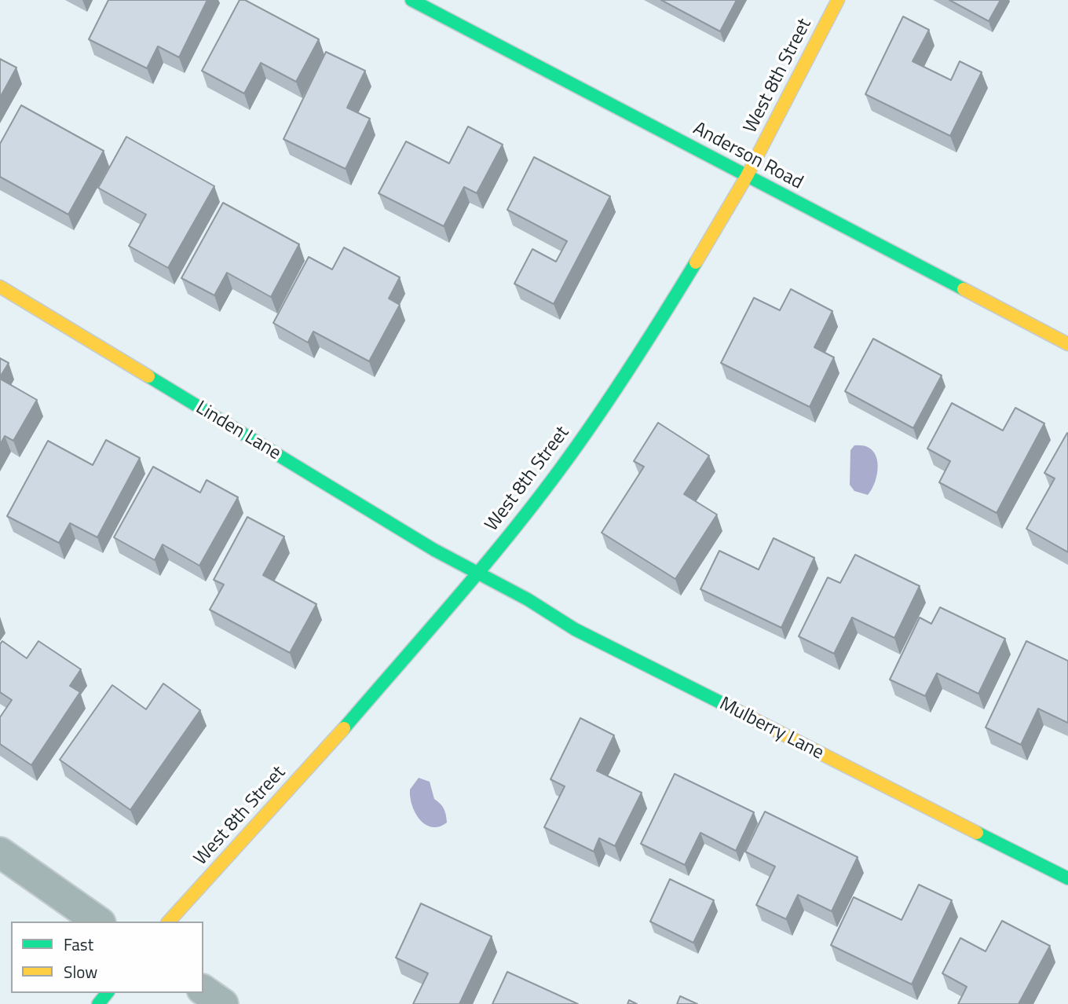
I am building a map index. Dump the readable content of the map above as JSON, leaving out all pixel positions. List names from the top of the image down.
{
  "streets": {
    "street": [
      "West 8th Street",
      "Anderson Road",
      "Linden Lane",
      "Mulberry Lane"
    ]
  },
  "crossings": [
    ["West 8th Street", "Anderson Road"],
    ["West 8th Street", "Linden Lane"],
    ["West 8th Street", "Mulberry Lane"],
    ["Linden Lane", "Mulberry Lane"]
  ],
  "legend": ["Fast", "Slow"]
}
